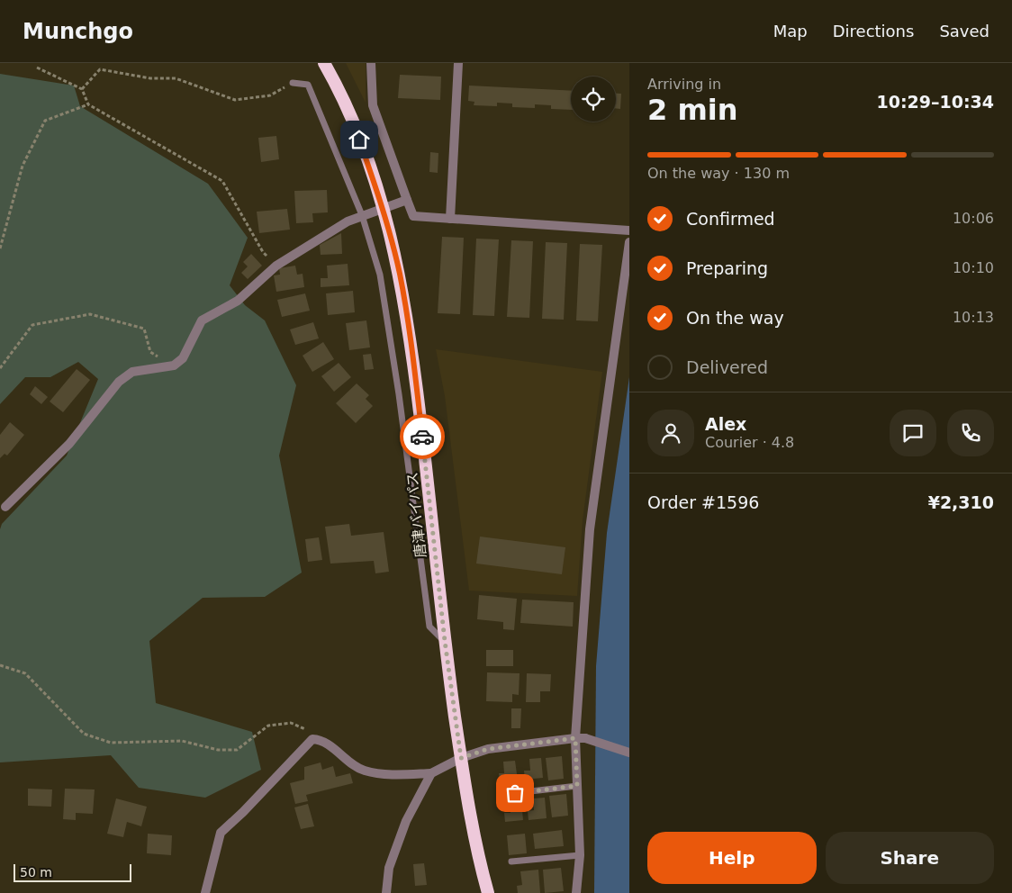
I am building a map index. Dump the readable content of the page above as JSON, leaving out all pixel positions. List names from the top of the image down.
{
  "streets": {
    "highway": ["唐津バイパス"]
  },
  "scale_bar": "50 m",
  "page": {
    "header": "Munchgo",
    "nav": ["Map", "Directions", "Saved"],
    "heading": ["2 min", "Arriving in", "10:29–10:34"],
    "panel": [
      "Alex",
      "Courier · 4.8",
      "Order #1596",
      "¥2,310"
    ],
    "bar": "On the way · 130 m",
    "list": [
      ["Confirmed", "10:06"],
      ["Preparing", "10:10"],
      ["On the way", "10:13"],
      "Delivered"
    ],
    "buttons": ["Help", "Share"],
    "scale": "50 m"
  }
}
